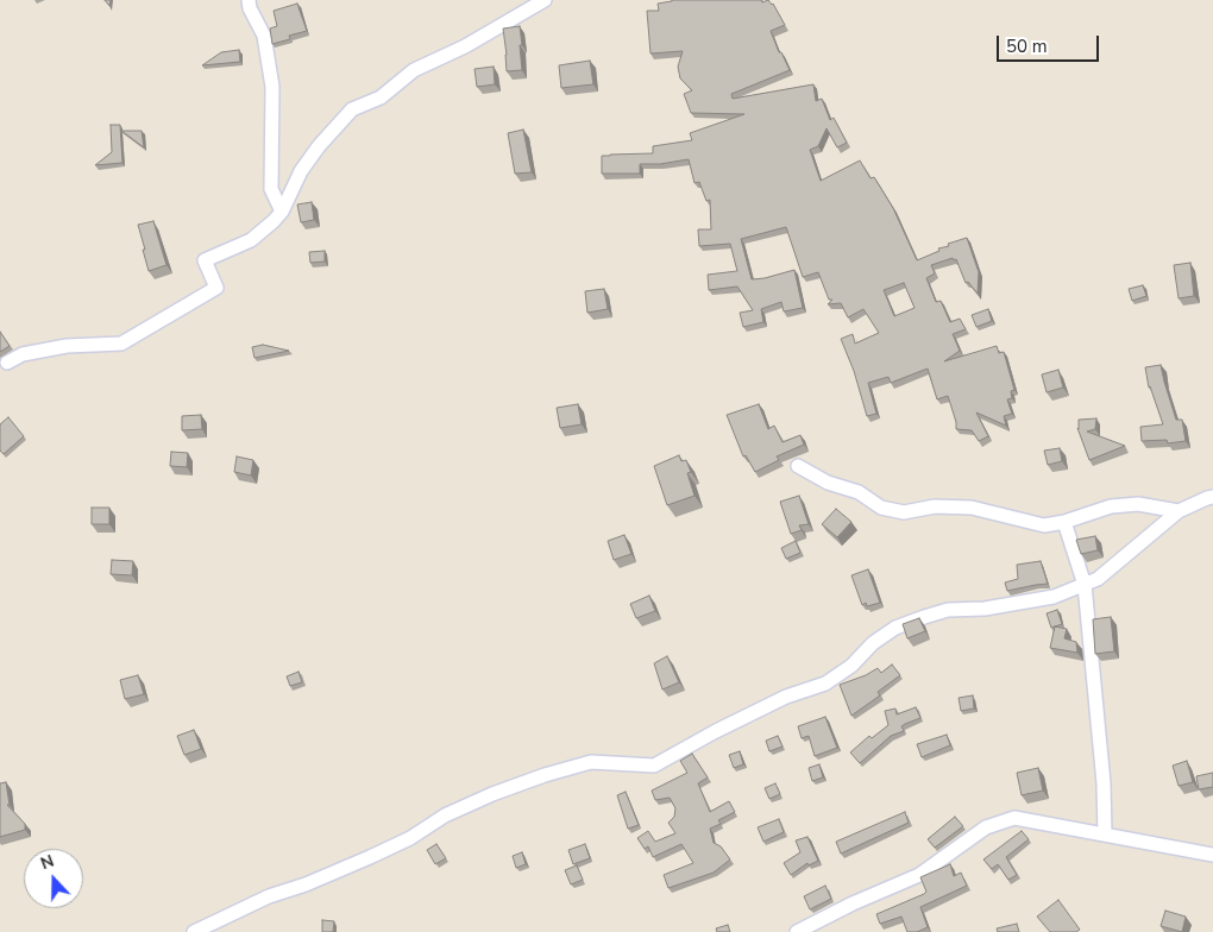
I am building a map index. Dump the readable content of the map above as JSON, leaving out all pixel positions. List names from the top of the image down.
{
  "scale_bar": "50 m",
  "north": "top"
}
